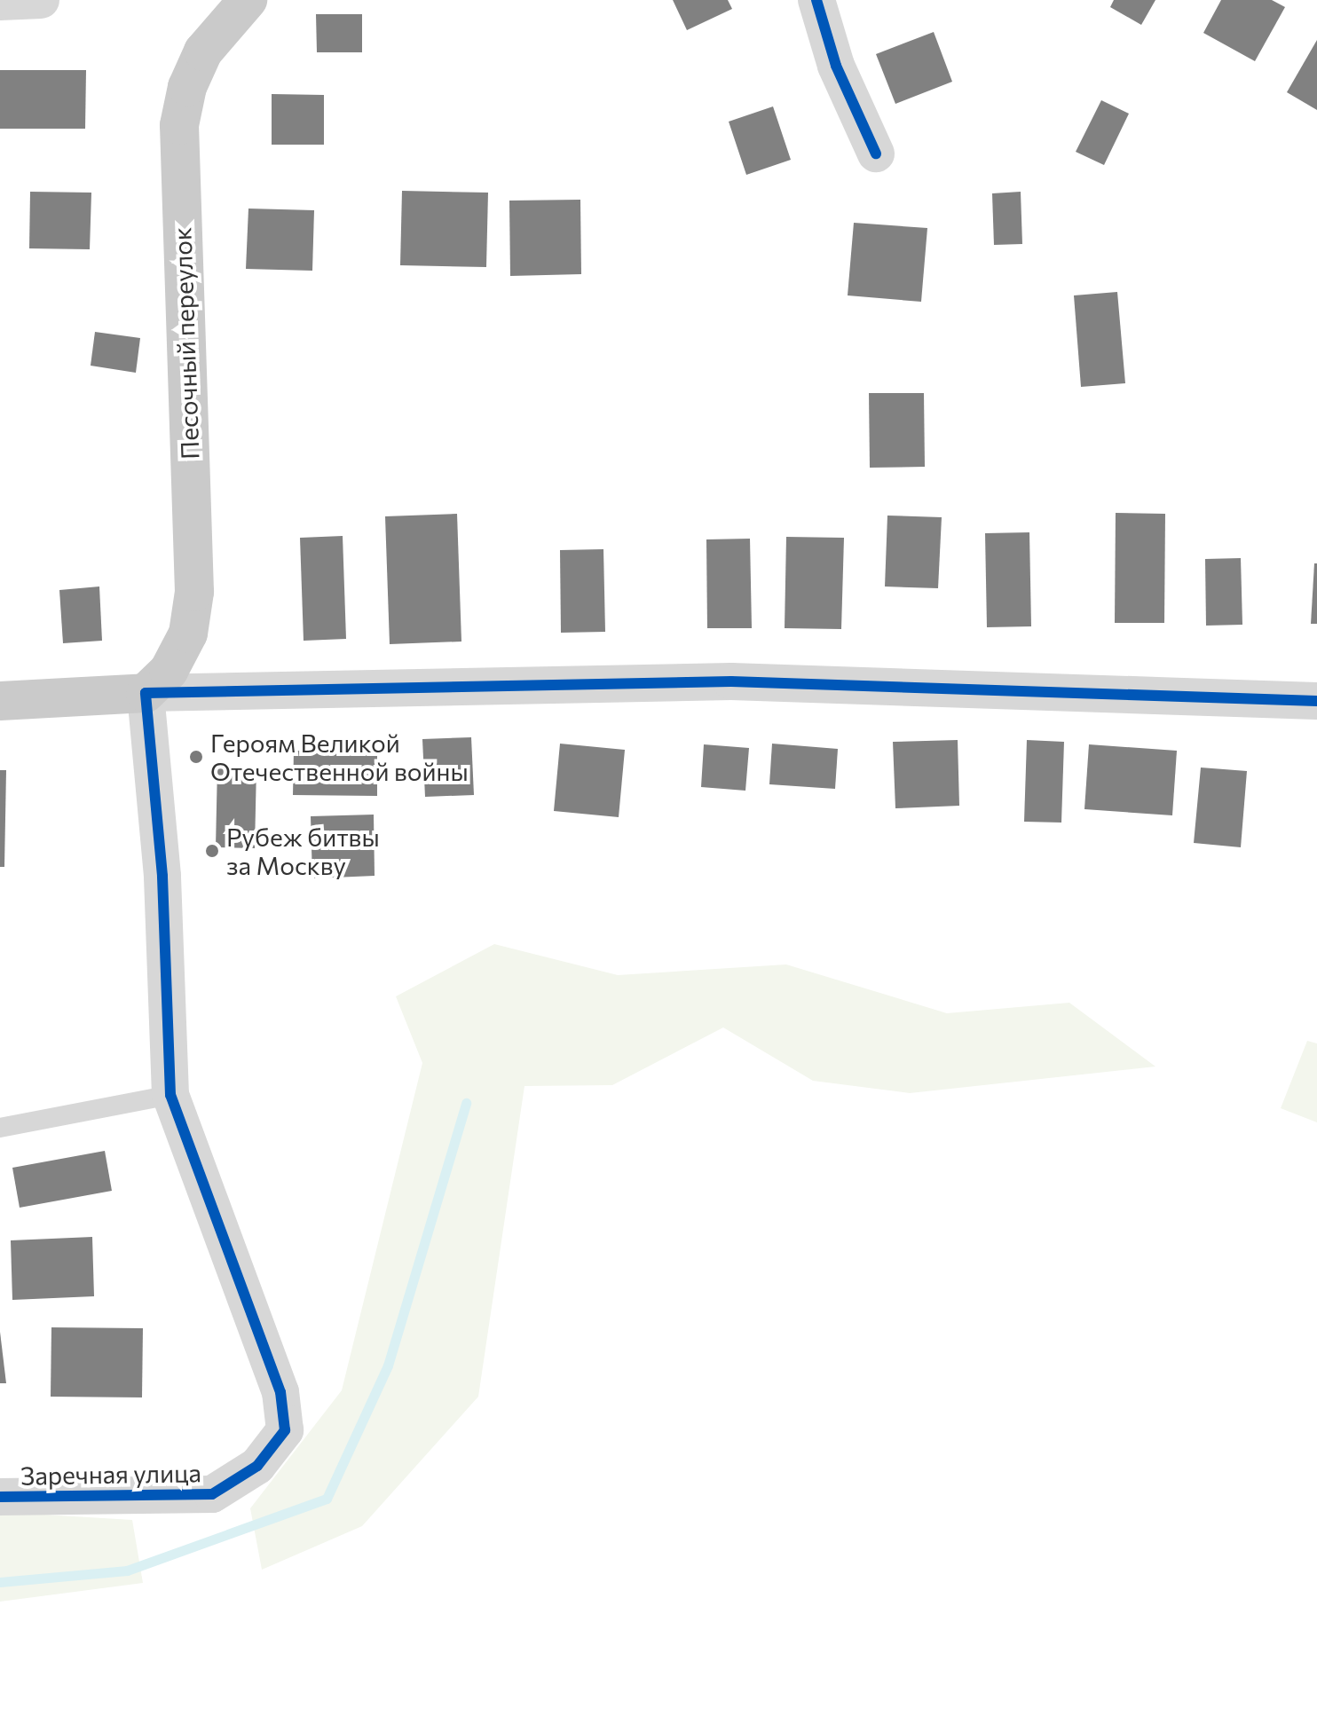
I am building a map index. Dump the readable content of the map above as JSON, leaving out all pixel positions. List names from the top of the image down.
{
  "streets": {
    "main road": ["Песочный переулок"],
    "street": ["Заречная улица"]
  },
  "places": ["Героям Великой Отечественной войны", "Рубеж битвы за Москву"]
}
